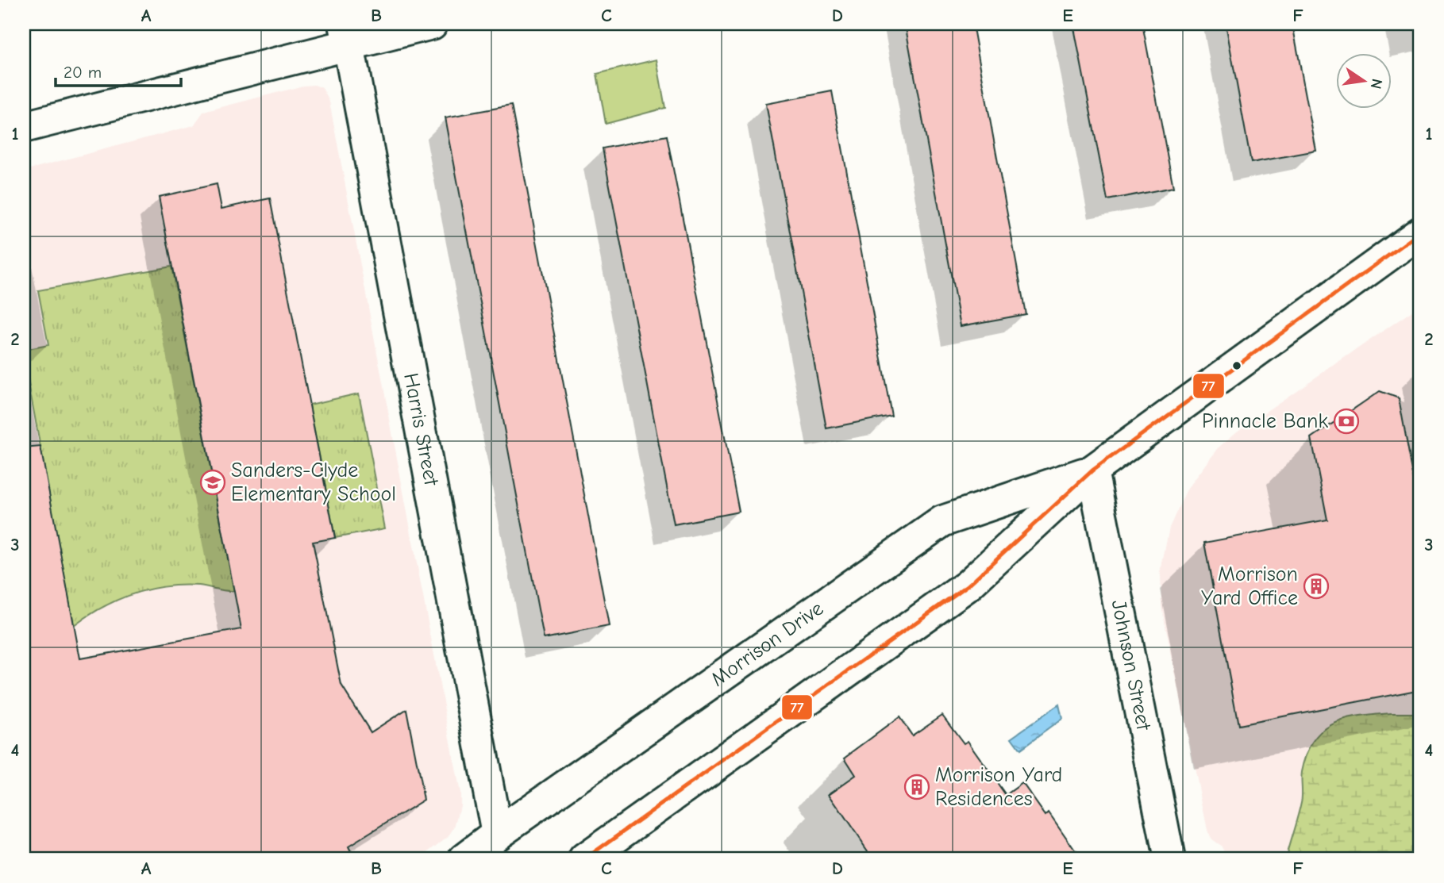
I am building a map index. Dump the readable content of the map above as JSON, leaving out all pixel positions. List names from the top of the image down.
{
  "streets": {
    "main road": ["Harris Street", "Morrison Drive", "Johnson Street"]
  },
  "crossings": [
    ["Harris Street", "Morrison Drive"],
    ["Morrison Drive", "Johnson Street"]
  ],
  "places": {
    "bank": ["Pinnacle Bank"],
    "school or university": ["Sanders-Clyde Elementary School"],
    "building": ["Morrison Yard Office", "Morrison Yard Residences"]
  },
  "lines": ["transit line 77"],
  "scale_bar": "20 m",
  "north": "right",
  "grid": {
    "columns": [
      "A",
      "B",
      "C",
      "D",
      "E",
      "F"
    ],
    "rows": [
      "1",
      "2",
      "3",
      "4"
    ]
  }
}
